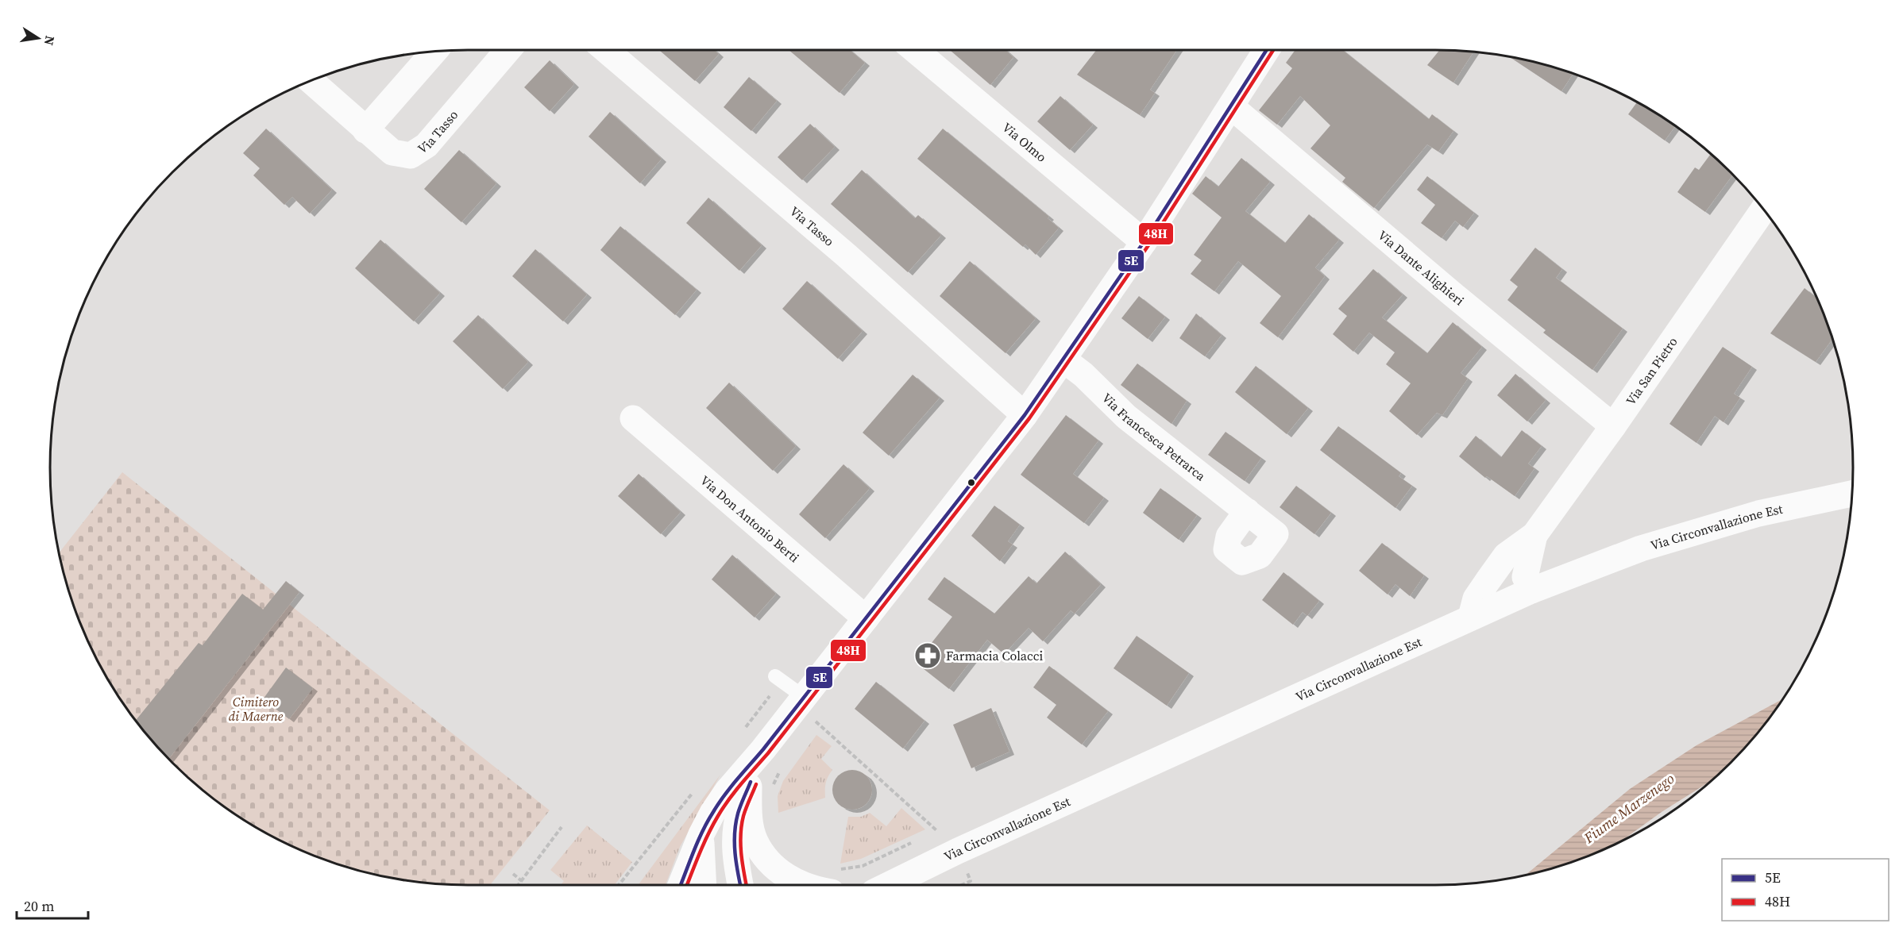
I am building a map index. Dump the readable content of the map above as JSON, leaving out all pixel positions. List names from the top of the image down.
{
  "streets": {
    "street": [
      "Via Tasso",
      "Via Olmo",
      "Via Dante Alighieri",
      "Via San Pietro",
      "Via Francesca Petrarca",
      "Via Don Antonio Berti",
      "Via Circonvallazione Est"
    ]
  },
  "crossings": [
    ["Via Dante Alighieri", "Via San Pietro"],
    ["Via San Pietro", "Via Circonvallazione Est"]
  ],
  "water": ["Fiume Marzenego"],
  "parks": ["Cimitero di Maerne"],
  "places": {
    "pharmacy": ["Farmacia Colacci"]
  },
  "lines": ["transit line 5E", "transit line 48H"],
  "legend": ["5E", "48H"],
  "scale_bar": "20 m",
  "north": "right"
}
